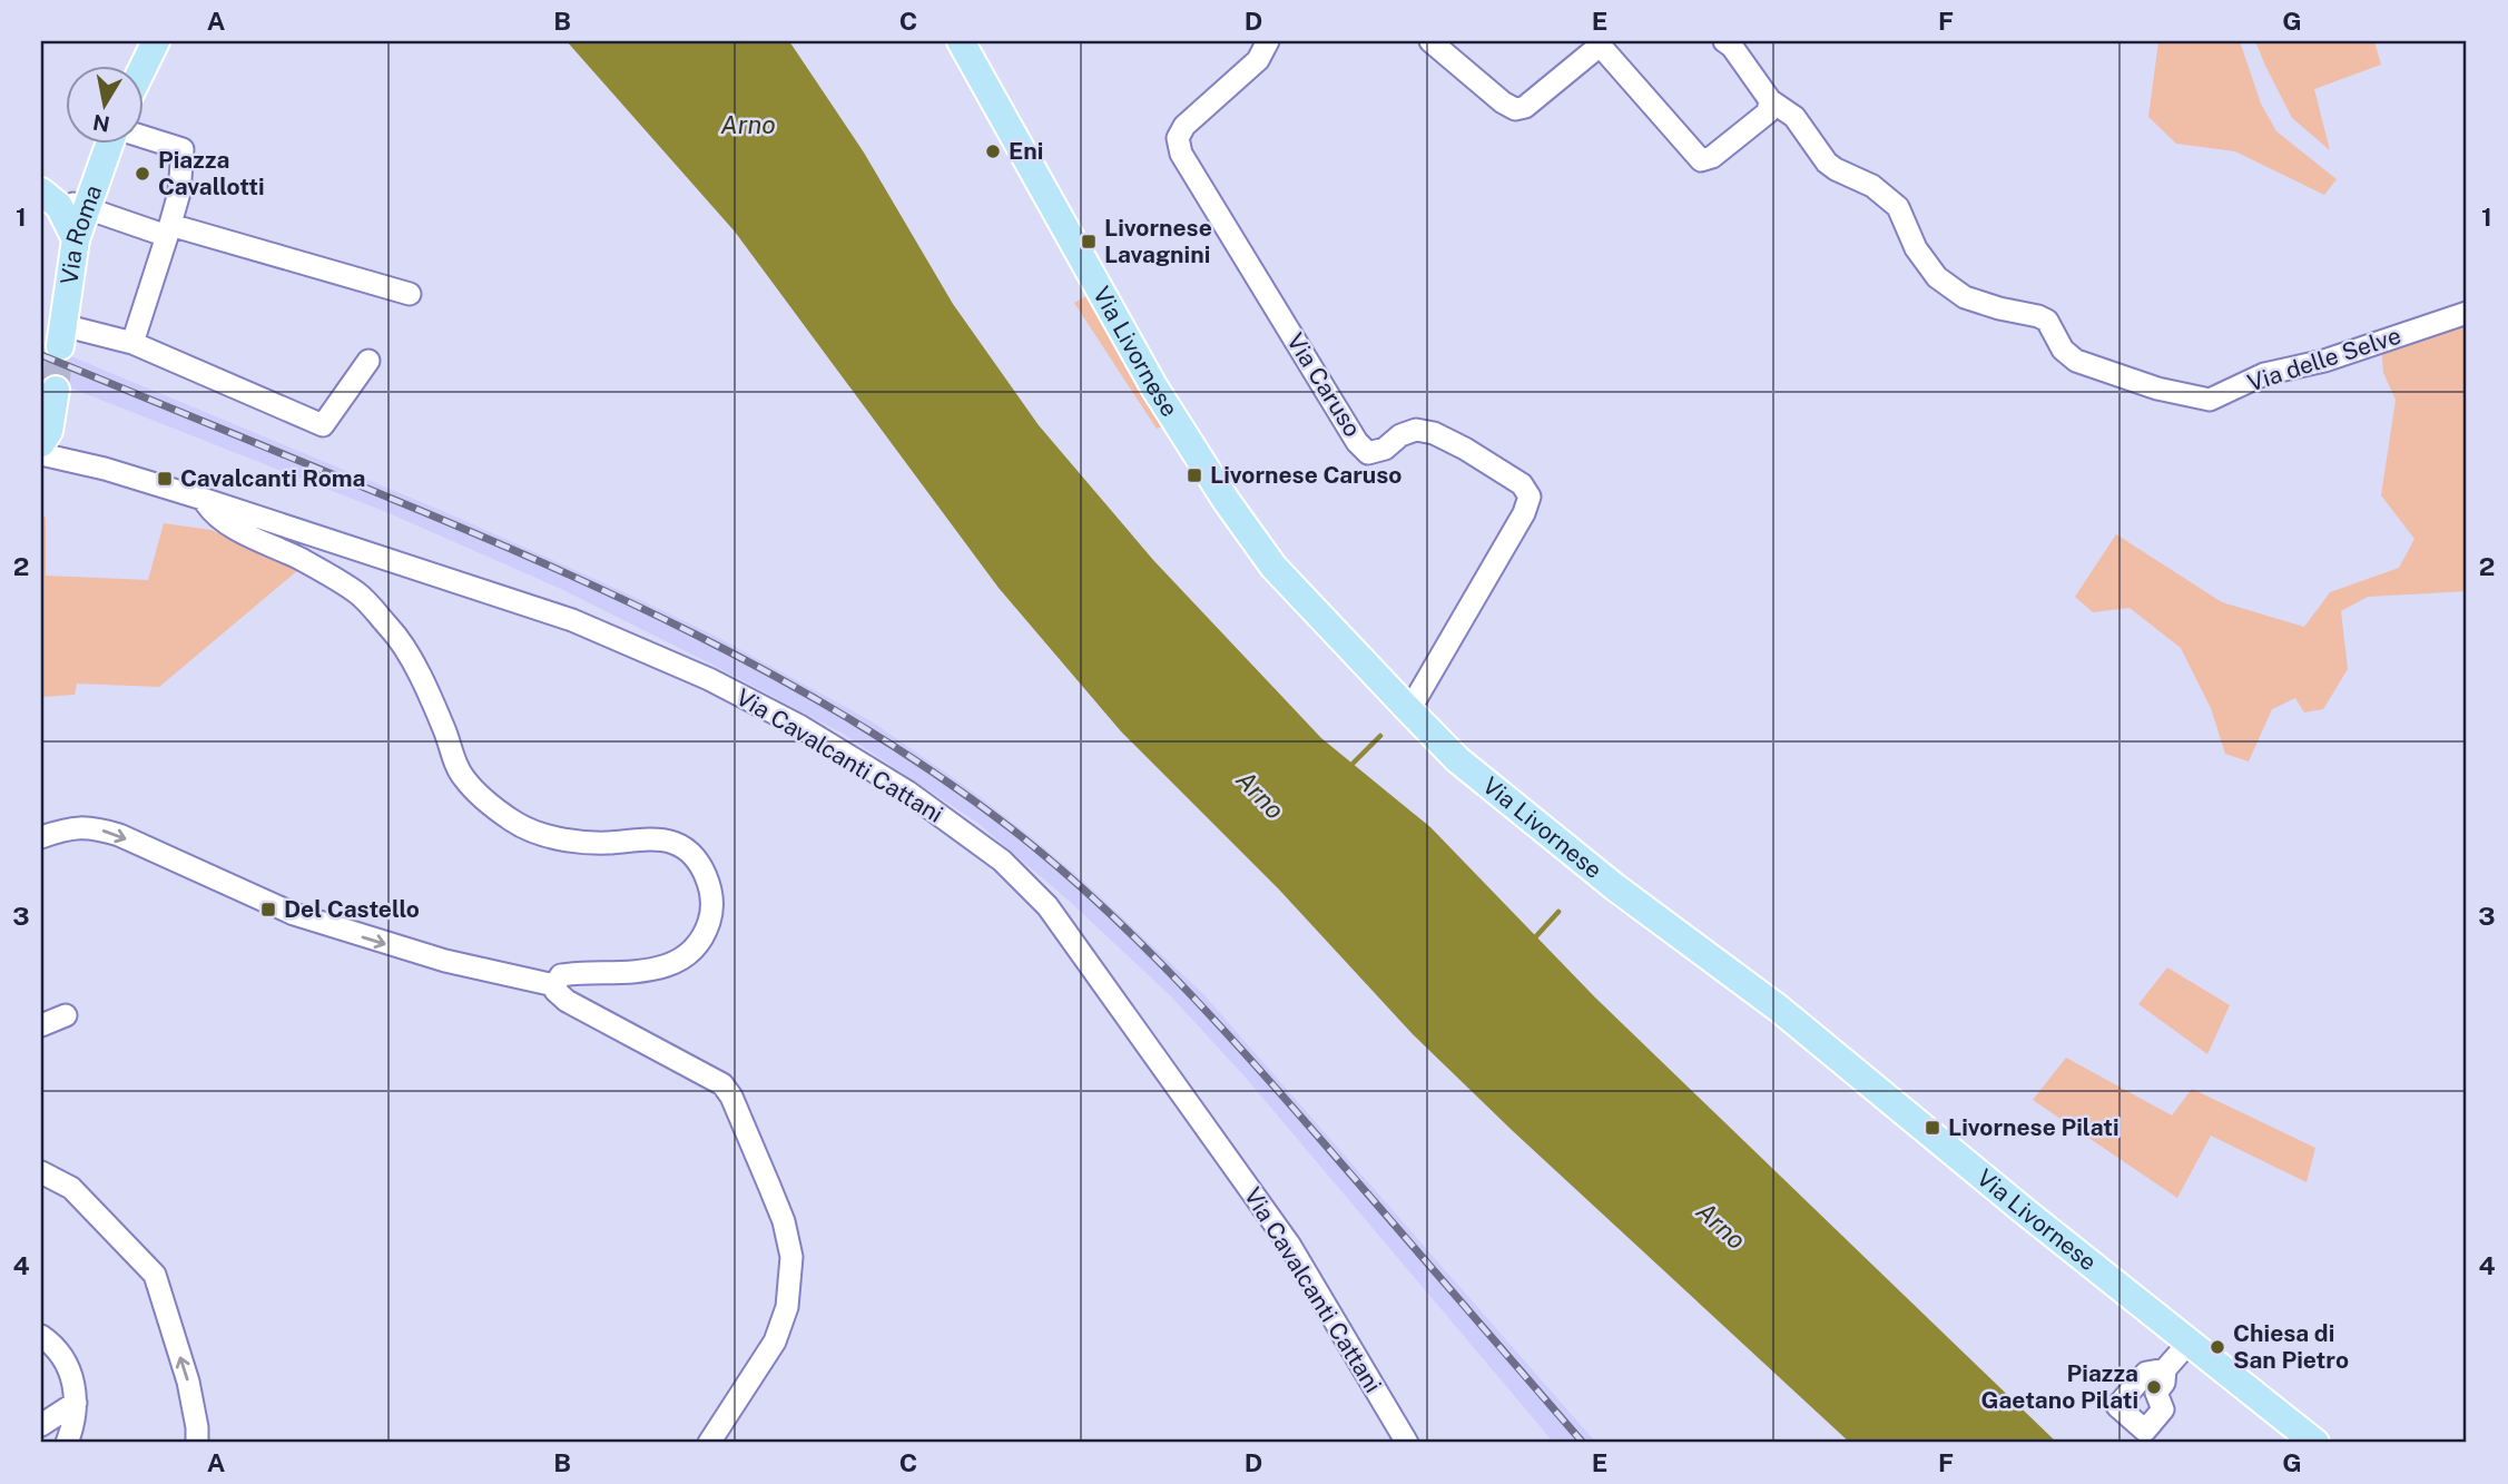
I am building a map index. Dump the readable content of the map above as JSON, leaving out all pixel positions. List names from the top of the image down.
{
  "streets": {
    "main road": ["Via Roma", "Via Livornese"],
    "street": ["Via delle Selve", "Via Caruso", "Via Cavalcanti Cattani"]
  },
  "crossings": [
    ["Via Livornese", "Via Caruso"]
  ],
  "water": ["Arno"],
  "places": {
    "other": [
      "Eni",
      "Piazza Cavallotti",
      "Chiesa di San Pietro",
      "Piazza Gaetano Pilati"
    ],
    "transit": [
      "Livornese Lavagnini",
      "Livornese Caruso",
      "Cavalcanti Roma",
      "Del Castello",
      "Livornese Pilati"
    ]
  },
  "north": "bottom",
  "grid": {
    "columns": [
      "A",
      "B",
      "C",
      "D",
      "E",
      "F",
      "G"
    ],
    "rows": [
      "1",
      "2",
      "3",
      "4"
    ]
  }
}
